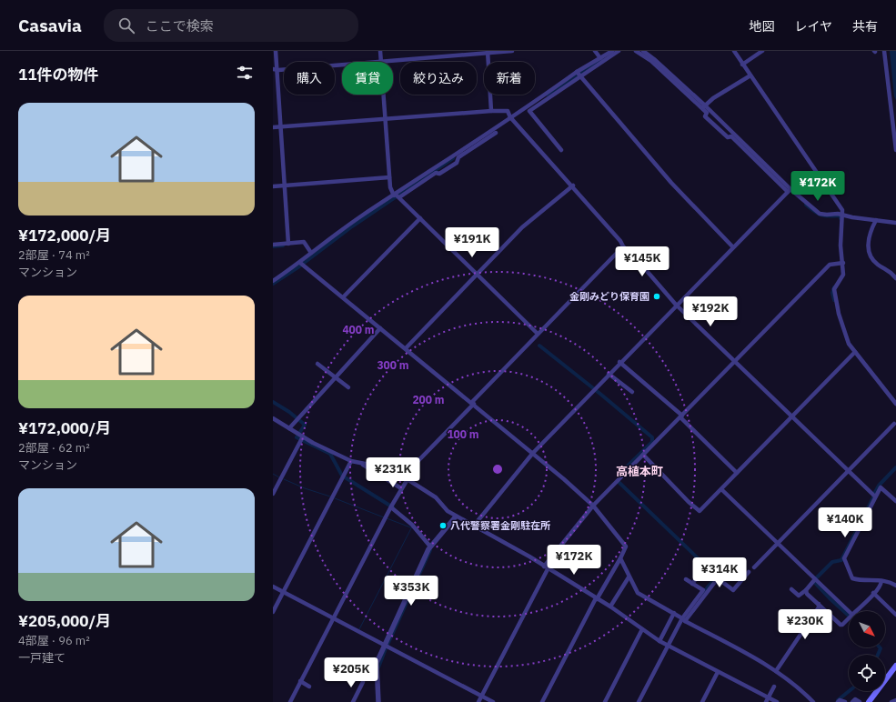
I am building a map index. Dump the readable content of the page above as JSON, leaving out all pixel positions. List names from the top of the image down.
{
  "districts": ["高植本町"],
  "places": ["金剛みどり保育園", "八代警察署金剛駐在所"],
  "north": "bottom right",
  "page": {
    "header": "Casavia",
    "search": "ここで検索",
    "nav": ["地図", "レイヤ", "共有"],
    "heading": "11件の物件",
    "chip": [
      "購入",
      "賃貸",
      "絞り込み",
      "新着"
    ],
    "list": [
      {
        "name": "¥172,000/月",
        "note": "2部屋 · 74 m² · マンション"
      },
      {
        "name": "¥172,000/月",
        "note": "2部屋 · 62 m² · マンション"
      },
      {
        "name": "¥205,000/月",
        "note": "4部屋 · 96 m² · 一戸建て"
      }
    ],
    "price": [
      "¥172K",
      "¥191K",
      "¥145K",
      "¥192K",
      "¥231K",
      "¥140K",
      "¥172K",
      "¥314K",
      "¥353K",
      "¥230K",
      "¥205K"
    ]
  },
  "rings": [
    "400 m",
    "300 m",
    "200 m",
    "100 m"
  ]
}
